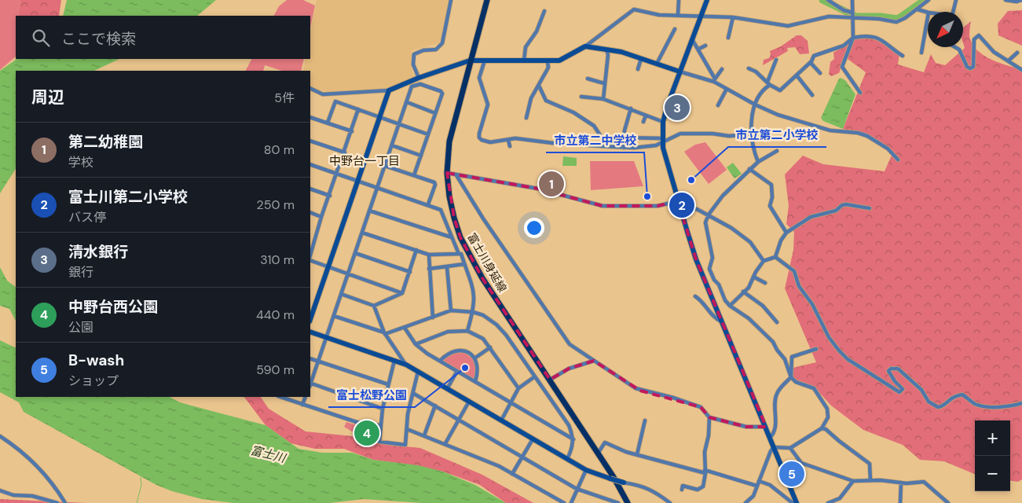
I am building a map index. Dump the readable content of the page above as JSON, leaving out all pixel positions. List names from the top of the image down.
{
  "streets": {
    "main road": ["富士川身延線"]
  },
  "districts": ["中野台一丁目"],
  "water": ["富士川"],
  "places": ["市立第二小学校", "市立第二中学校", "富士松野公園"],
  "north": "bottom left",
  "page": {
    "search": "ここで検索",
    "heading": ["周辺", "5件"],
    "pins": [
      "3",
      "1",
      "2",
      "4",
      "5"
    ],
    "list": [
      {
        "mark": "1",
        "name": "第二幼稚園",
        "note": "学校",
        "value": "80 m"
      },
      {
        "mark": "2",
        "name": "富士川第二小学校",
        "note": "バス停",
        "value": "250 m"
      },
      {
        "mark": "3",
        "name": "清水銀行",
        "note": "銀行",
        "value": "310 m"
      },
      {
        "mark": "4",
        "name": "中野台西公園",
        "note": "公園",
        "value": "440 m"
      },
      {
        "mark": "5",
        "name": "B-wash",
        "note": "ショップ",
        "value": "590 m"
      }
    ],
    "map_buttons": ["+", "−"]
  }
}
